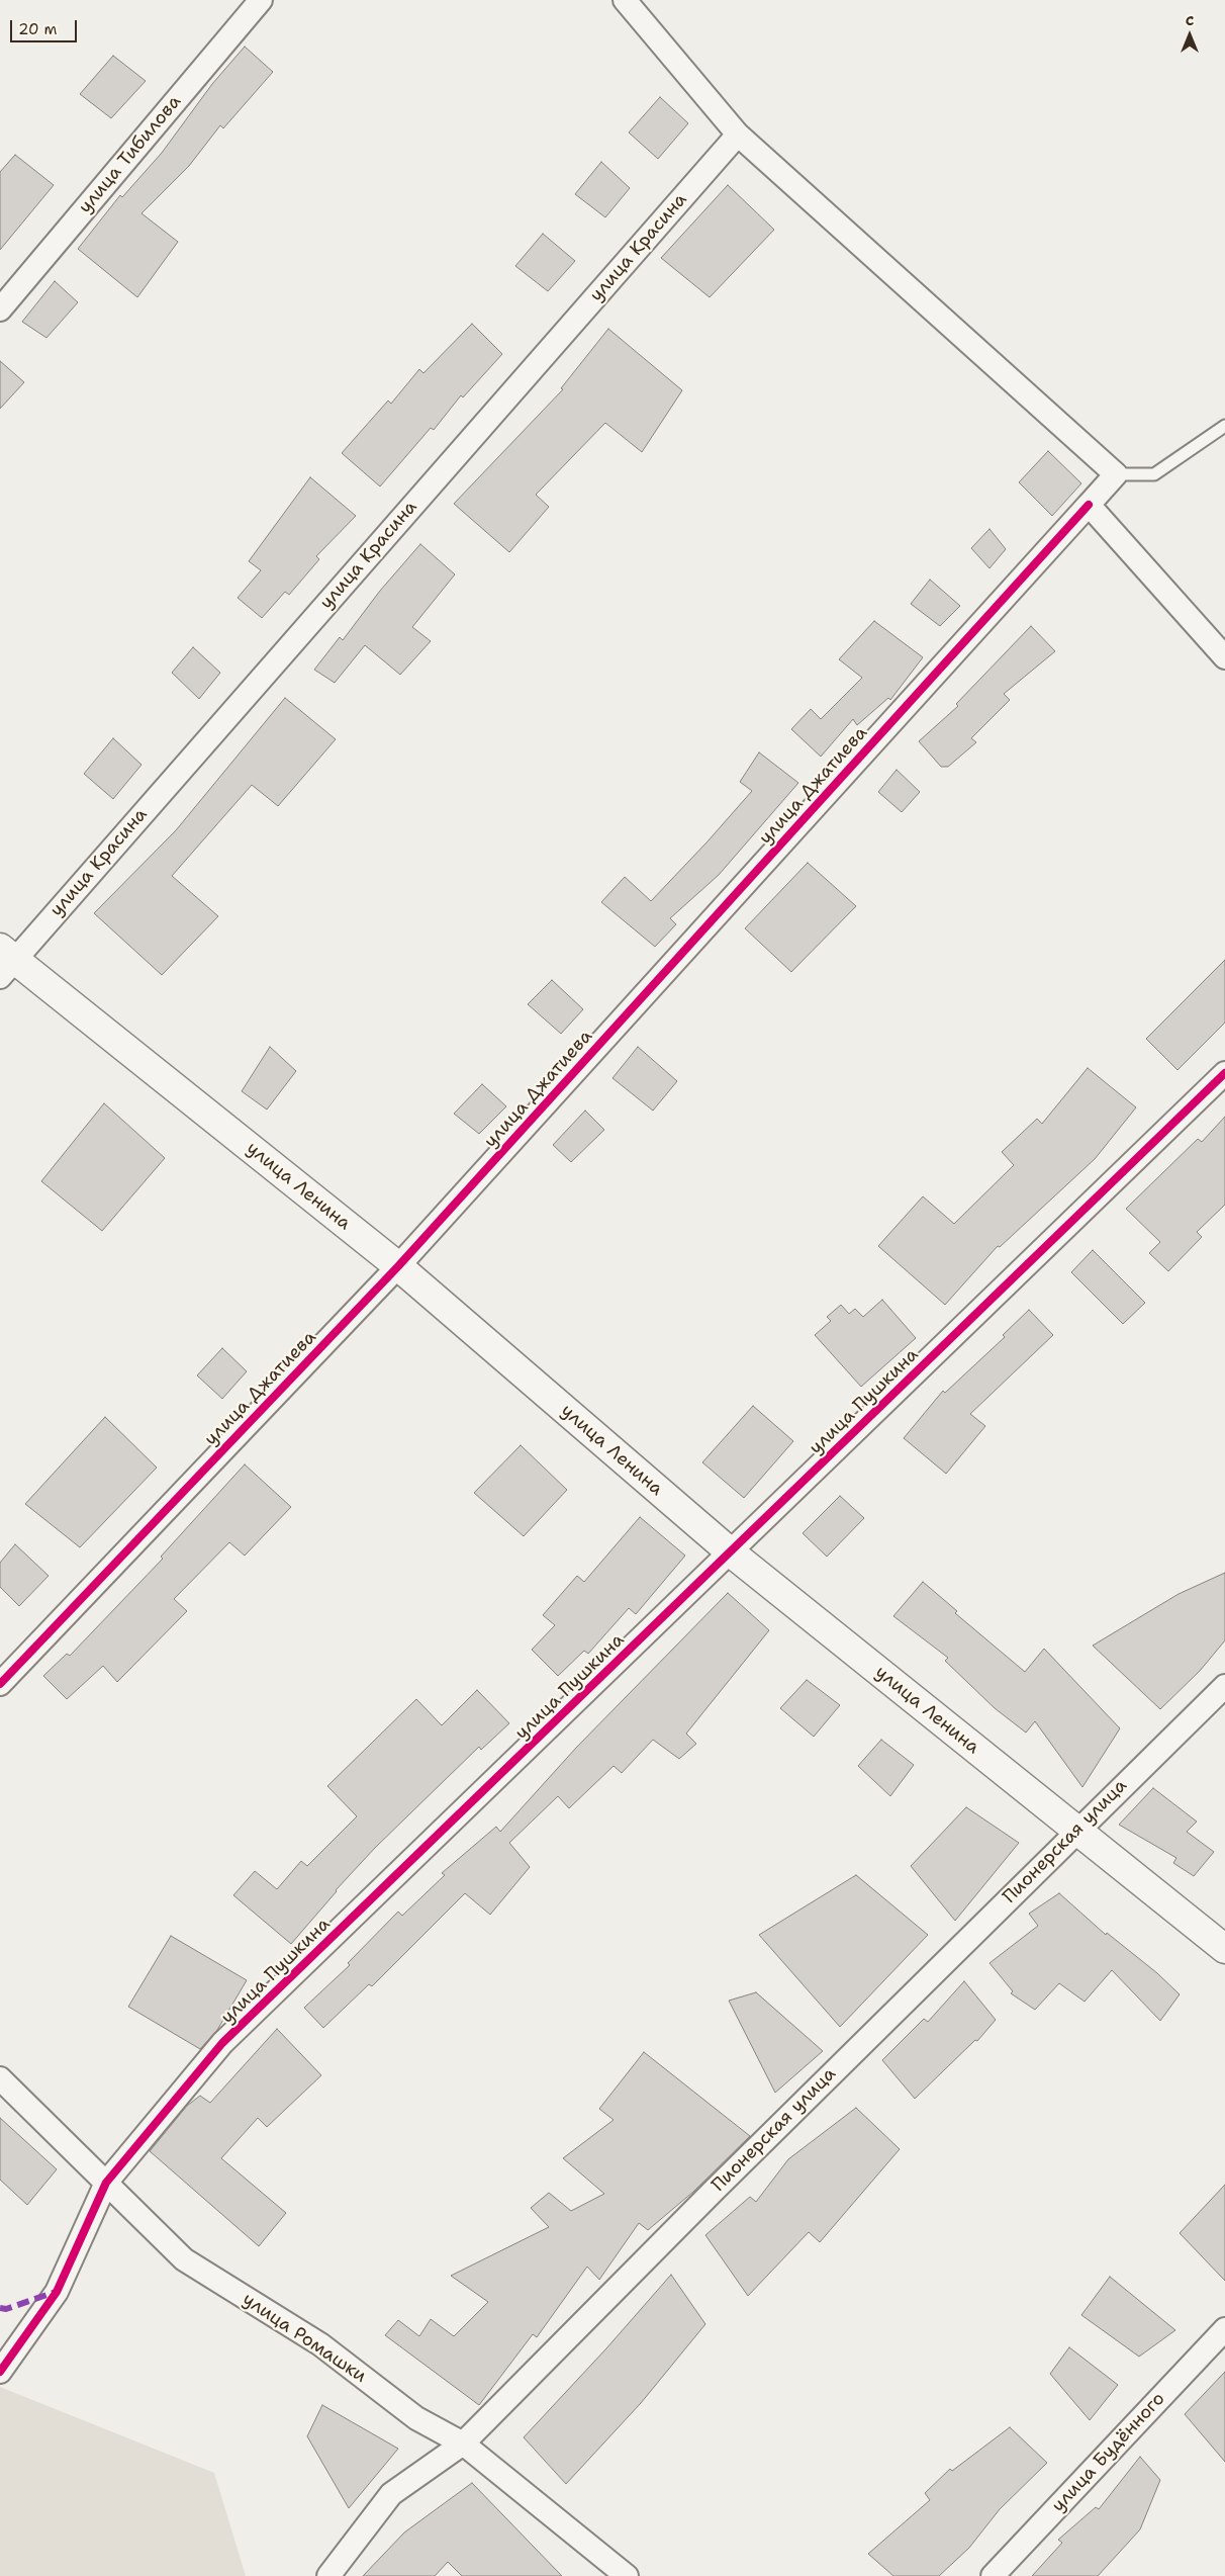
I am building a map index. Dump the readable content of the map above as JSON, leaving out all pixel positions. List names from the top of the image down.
{
  "streets": {
    "street": [
      "улица Тибилова",
      "улица Красина",
      "улица Джатиева",
      "улица Ленина",
      "улица Пушкина",
      "Пионерская улица",
      "улица Ромашки",
      "улица Будённого"
    ]
  },
  "crossings": [
    ["улица Красина", "улица Ленина"],
    ["улица Джатиева", "улица Ленина"],
    ["улица Ленина", "улица Пушкина"],
    ["улица Ленина", "Пионерская улица"],
    ["улица Пушкина", "улица Ромашки"],
    ["Пионерская улица", "улица Ромашки"]
  ],
  "scale_bar": "20 m",
  "north": "top"
}
